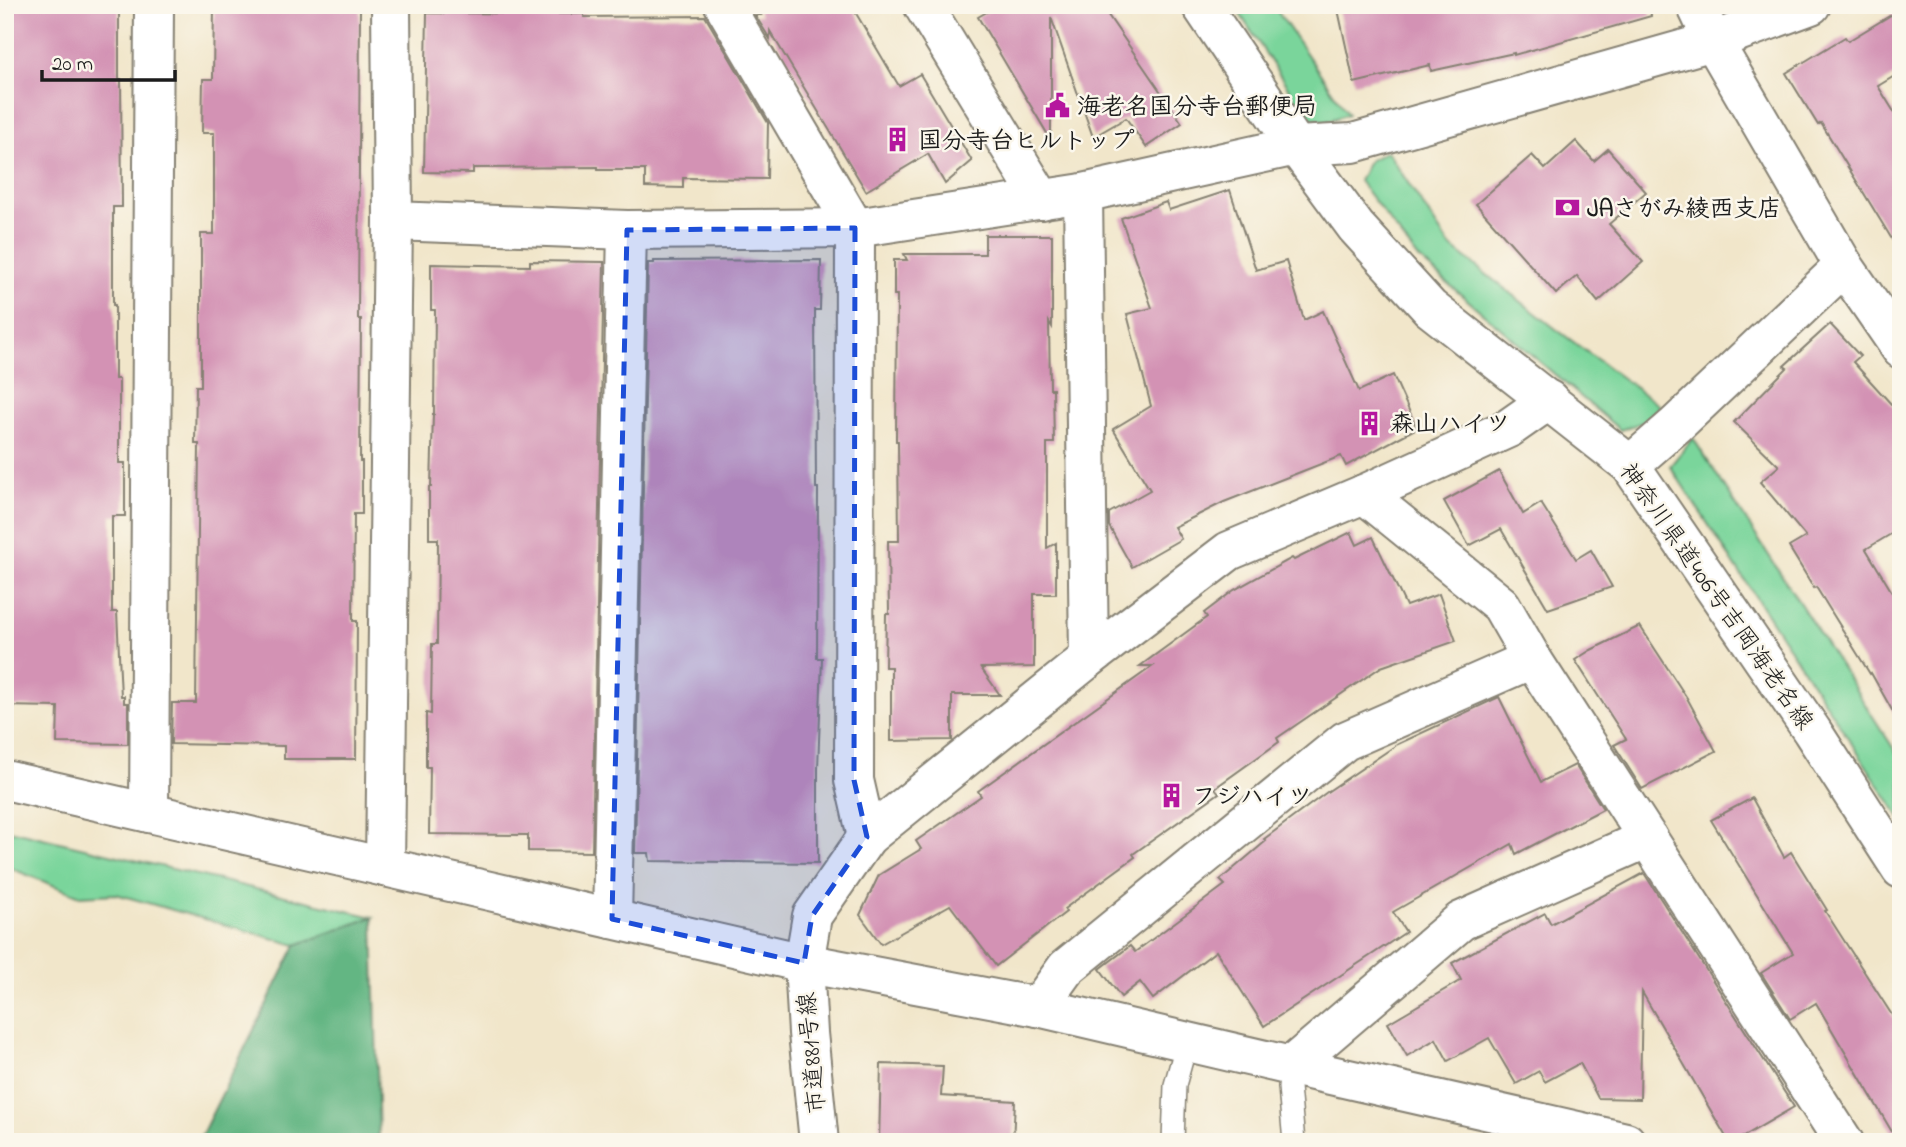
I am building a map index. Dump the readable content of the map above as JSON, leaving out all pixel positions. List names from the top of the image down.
{
  "streets": {
    "street": ["神奈川県道406号吉岡海老名線", "市道881号線"]
  },
  "crossings": [
    ["神奈川県道406号吉岡海老名線", "市道881号線"]
  ],
  "places": {
    "public building": ["海老名国分寺台郵便局"],
    "building": ["国分寺台ヒルトップ", "森山ハイツ", "フジハイツ"],
    "bank": ["JAさがみ綾西支店"]
  },
  "scale_bar": "20 m"
}
